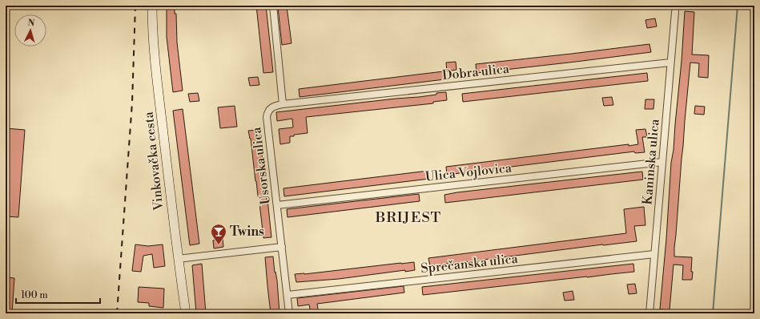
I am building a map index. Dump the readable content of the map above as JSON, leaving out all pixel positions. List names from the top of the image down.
{
  "streets": {
    "main road": ["Vinkovačka cesta"],
    "street": [
      "Dobra ulica",
      "Kaninska ulica",
      "Usorska ulica",
      "Ulica Vojlovica",
      "Sprečanska ulica"
    ]
  },
  "crossings": [
    ["Dobra ulica", "Kaninska ulica"],
    ["Dobra ulica", "Usorska ulica"],
    ["Kaninska ulica", "Ulica Vojlovica"],
    ["Kaninska ulica", "Sprečanska ulica"],
    ["Usorska ulica", "Ulica Vojlovica"],
    ["Usorska ulica", "Sprečanska ulica"]
  ],
  "districts": ["BRIJEST"],
  "places": {
    "bar": ["Twins"]
  },
  "scale_bar": "100 m",
  "north": "top"
}
